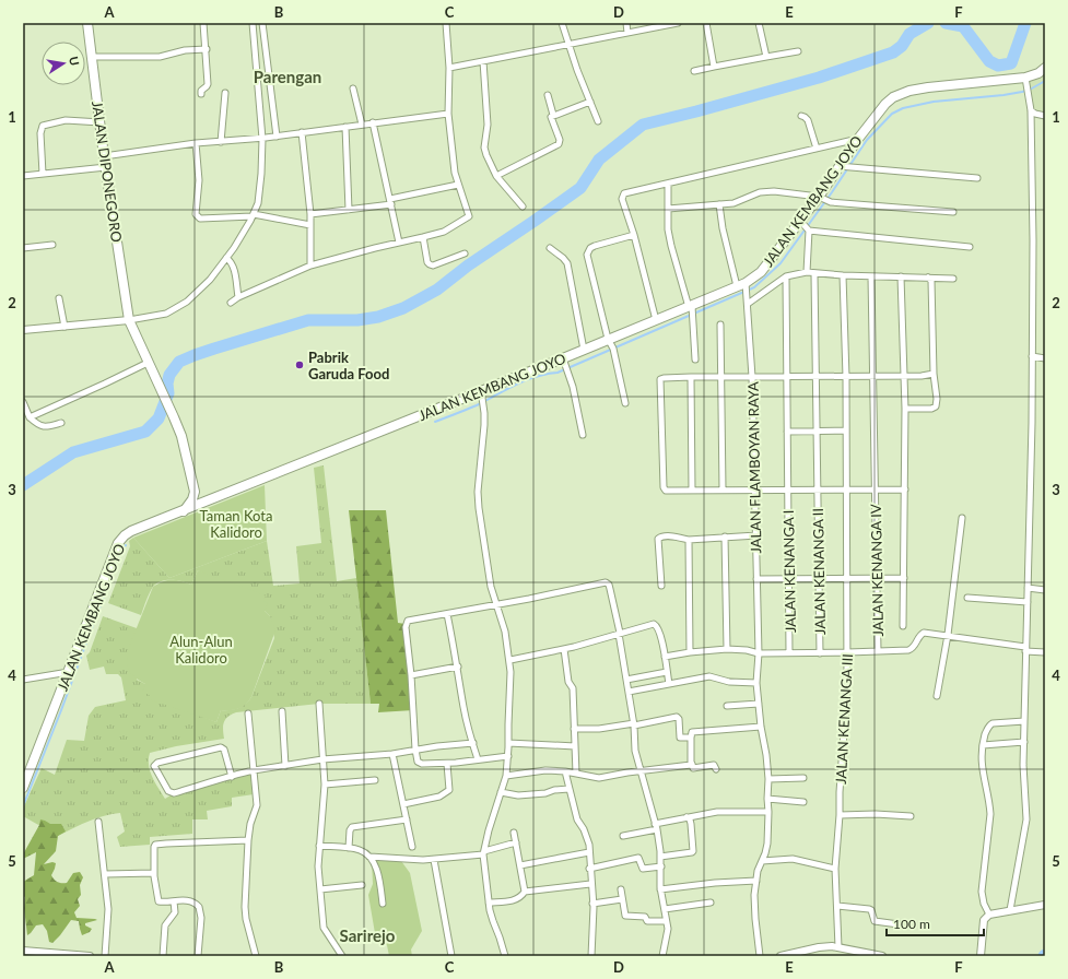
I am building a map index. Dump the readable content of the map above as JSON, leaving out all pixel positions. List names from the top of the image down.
{
  "streets": {
    "main road": ["JALAN DIPONEGORO", "JALAN KEMBANG JOYO"],
    "street": [
      "JALAN FLAMBOYAN RAYA",
      "JALAN KENANGA IV",
      "JALAN KENANGA I",
      "JALAN KENANGA II",
      "JALAN KENANGA III"
    ]
  },
  "crossings": [
    ["JALAN KEMBANG JOYO", "JALAN FLAMBOYAN RAYA"]
  ],
  "districts": ["Parengan", "Sarirejo"],
  "parks": ["Taman Kota Kalidoro", "Alun-Alun Kalidoro"],
  "places": ["Pabrik Garuda Food"],
  "scale_bar": "100 m",
  "north": "right",
  "grid": {
    "columns": [
      "A",
      "B",
      "C",
      "D",
      "E",
      "F"
    ],
    "rows": [
      "1",
      "2",
      "3",
      "4",
      "5"
    ]
  }
}
